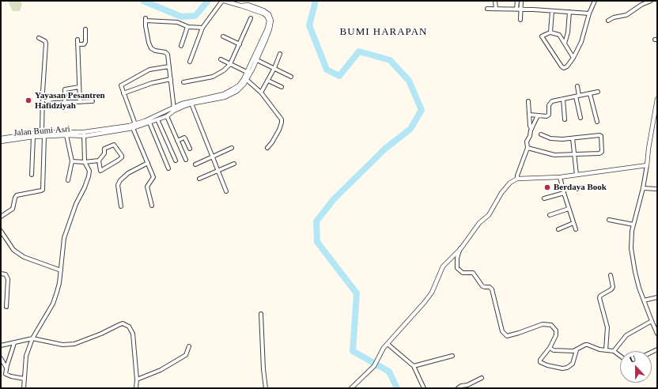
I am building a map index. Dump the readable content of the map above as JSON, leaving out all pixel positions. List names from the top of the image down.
{
  "streets": {
    "street": ["Jalan Bumi Asri"]
  },
  "districts": ["BUMI HARAPAN"],
  "places": ["Yayasan Pesantren Hafidziyah", "Berdaya Book"],
  "north": "top"
}
